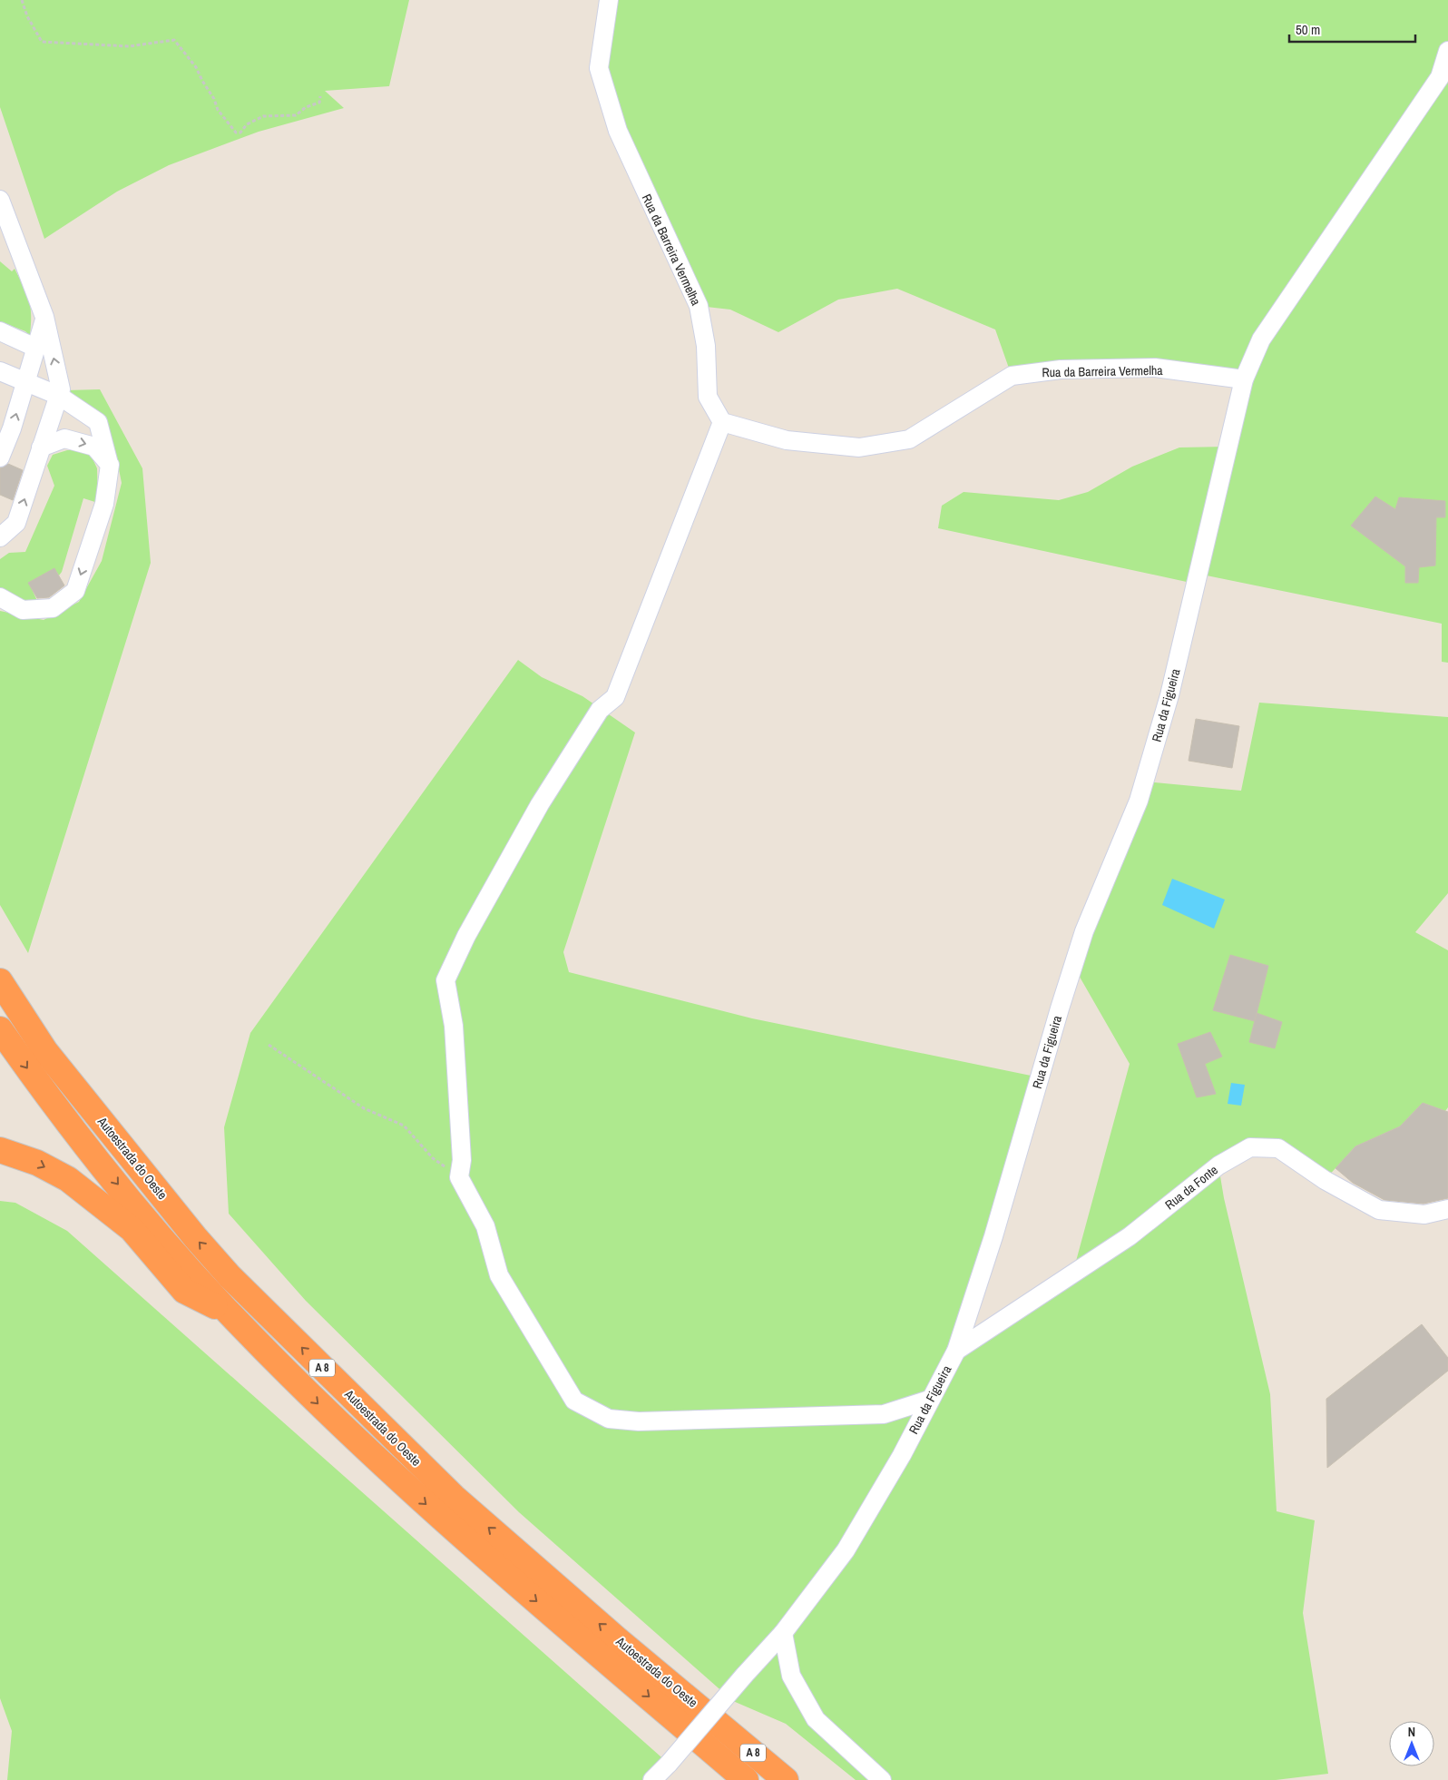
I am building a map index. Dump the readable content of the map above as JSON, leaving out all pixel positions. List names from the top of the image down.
{
  "streets": {
    "highway": ["Autoestrada do Oeste", "A 8"],
    "street": ["Rua da Barreira Vermelha", "Rua da Figueira", "Rua da Fonte"]
  },
  "crossings": [
    ["Rua da Barreira Vermelha", "Rua da Figueira"],
    ["Rua da Figueira", "Rua da Fonte"]
  ],
  "scale_bar": "50 m",
  "north": "top"
}
